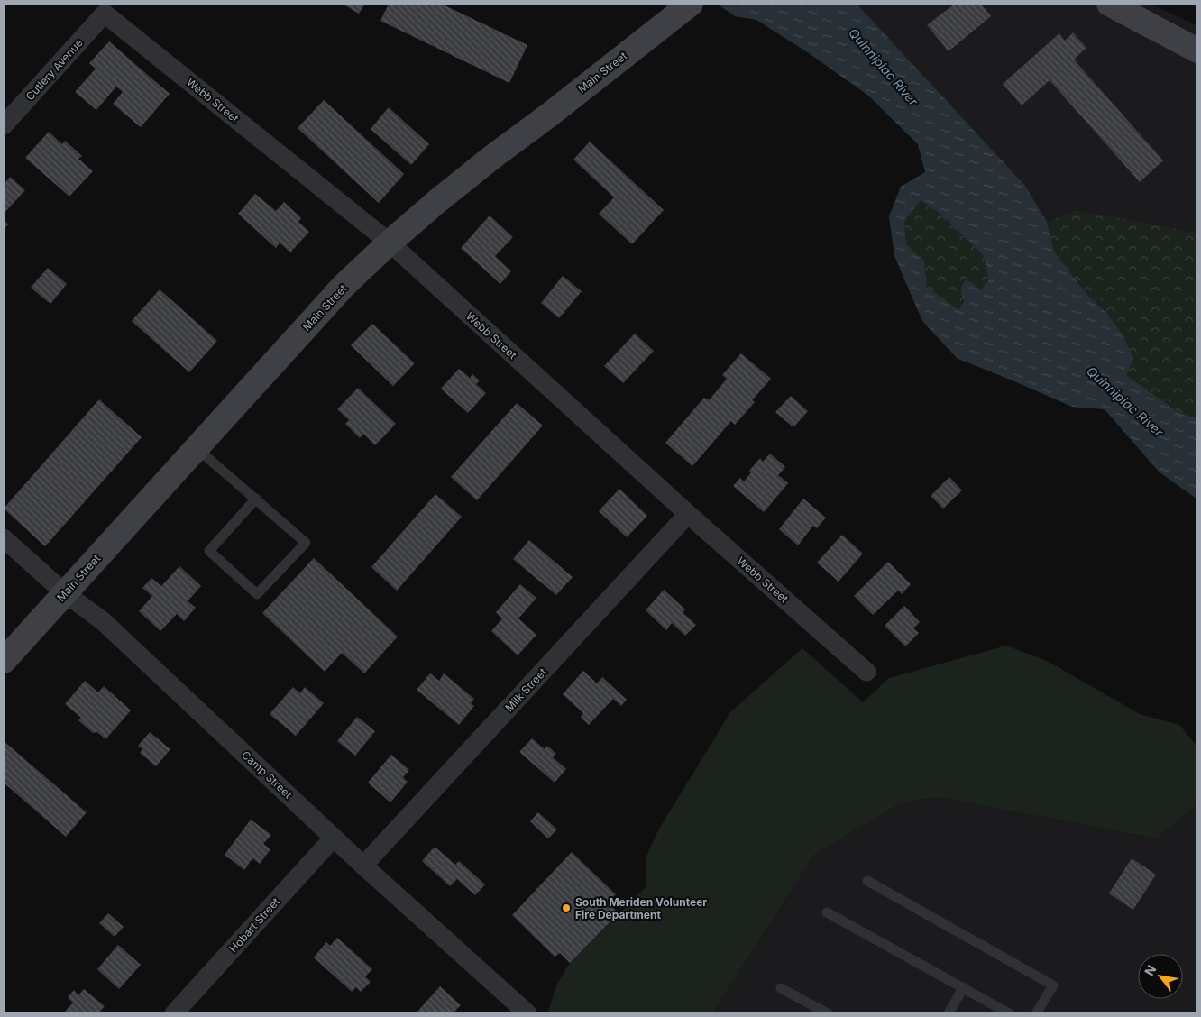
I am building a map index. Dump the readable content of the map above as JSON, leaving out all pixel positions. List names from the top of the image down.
{
  "streets": {
    "main road": ["Main Street"],
    "street": [
      "Cutlery Avenue",
      "Webb Street",
      "Milk Street",
      "Camp Street",
      "Hobart Street"
    ]
  },
  "crossings": [
    ["Cutlery Avenue", "Webb Street"],
    ["Main Street", "Webb Street"],
    ["Main Street", "Camp Street"],
    ["Webb Street", "Milk Street"],
    ["Milk Street", "Camp Street"],
    ["Camp Street", "Hobart Street"]
  ],
  "water": ["Quinnipiac River"],
  "places": ["South Meriden Volunteer Fire Department"],
  "north": "top left"
}
